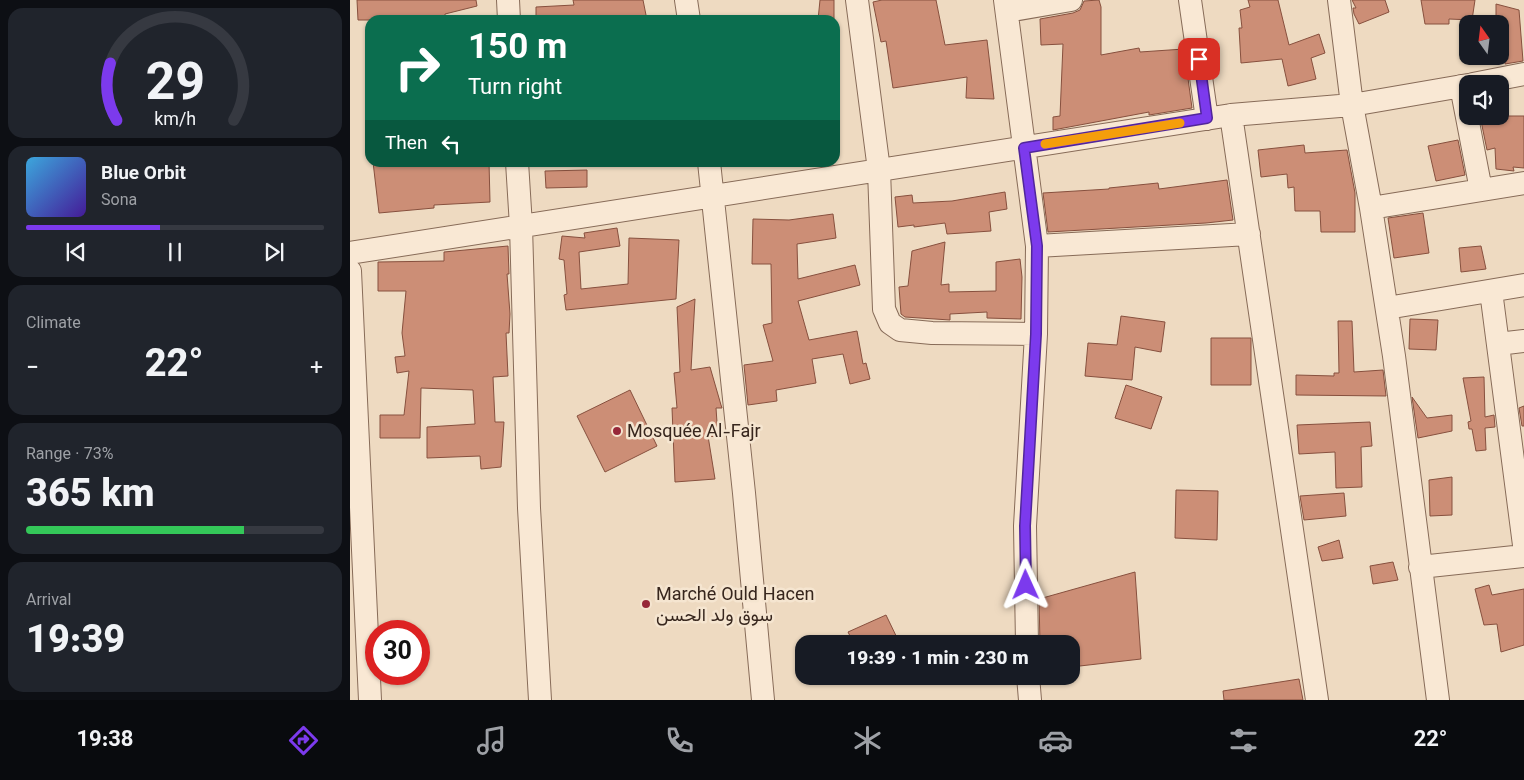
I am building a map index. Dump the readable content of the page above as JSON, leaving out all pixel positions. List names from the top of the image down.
{
  "places": ["Mosquée Al-Fajr", "Marché Ould Hacen سوق ولد الحسن"],
  "north": "top",
  "page": {
    "turn": ["150 m", "Turn right"],
    "then": "Then",
    "song": ["Blue Orbit", "Sona"],
    "tile": [
      "Climate",
      ["Range · 73%", "365 km"],
      ["Arrival", "19:39"]
    ],
    "heat": ["−", "22°", "+"],
    "limit": "30",
    "trip": "19:39 · 1 min · 230 m",
    "tabs": ["19:38", "22°"],
    "gauge": ["29", "km/h"]
  }
}
